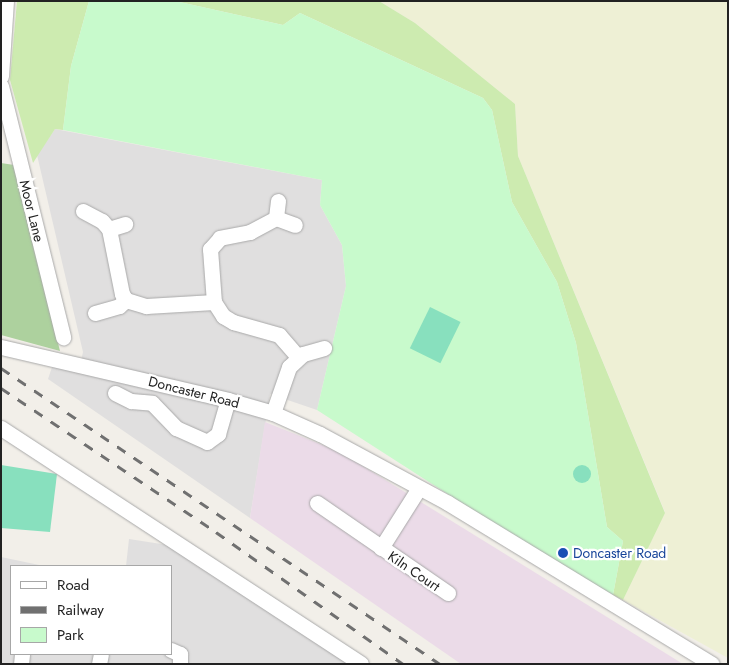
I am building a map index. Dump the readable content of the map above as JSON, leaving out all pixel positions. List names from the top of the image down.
{
  "streets": {
    "street": ["Moor Lane", "Doncaster Road", "Kiln Court"]
  },
  "crossings": [
    ["Doncaster Road", "Kiln Court"]
  ],
  "places": ["Doncaster Road"],
  "legend": ["Road", "Railway", "Park"]
}
